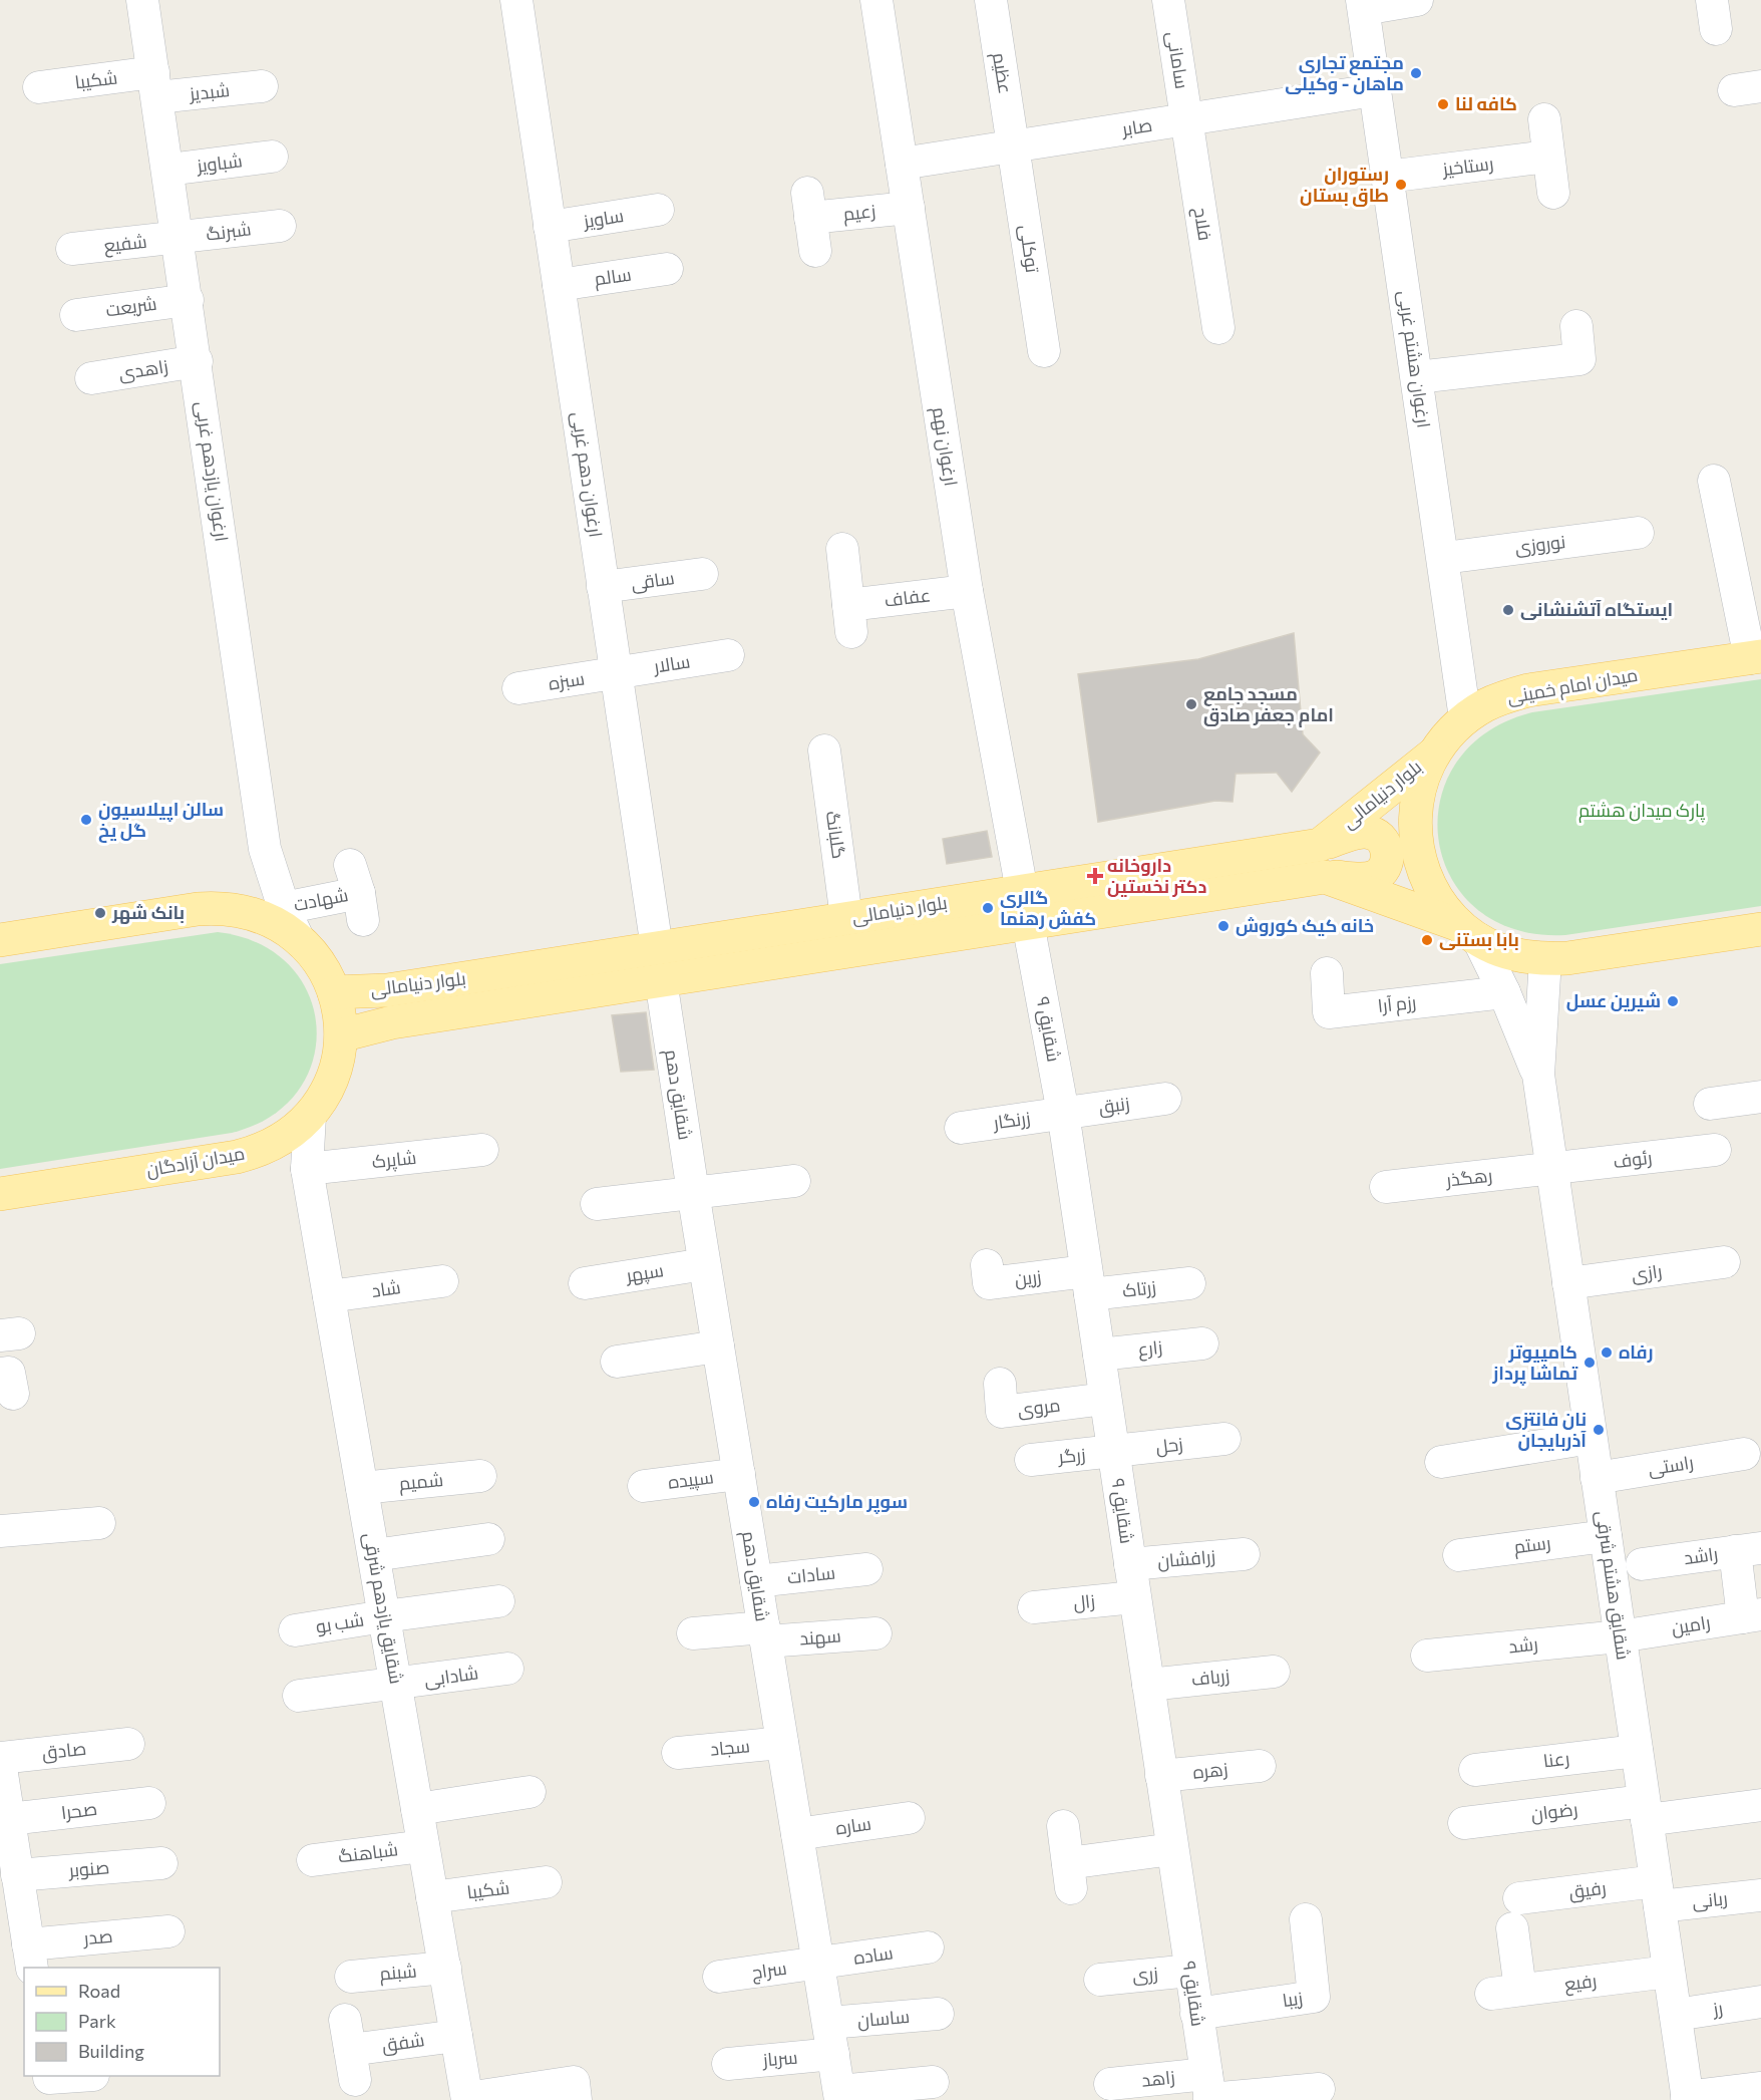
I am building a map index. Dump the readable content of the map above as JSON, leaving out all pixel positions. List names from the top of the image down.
{
  "streets": {
    "main road": ["میدان امام خمینی", "بلوار دنیامالی", "میدان آزادگان"],
    "street": [
      "سامانی",
      "عظیم",
      "شکیبا",
      "شبدیز",
      "صابر",
      "شباویز",
      "رستاخیز",
      "زعیم",
      "ساویز",
      "فلاح",
      "شبرنگ",
      "شفیع",
      "توکلی",
      "سالم",
      "شریعت",
      "ارغوان هشتم غربی",
      "زاهدی",
      "ارغوان نهم",
      "ارغوان یازدهم غربی",
      "ارغوان دهم غربی",
      "نوروزی",
      "ساقی",
      "عفاف",
      "سالار",
      "سبزه",
      "گلبانگ",
      "شهادت",
      "رزم آرا",
      "شقایق ۹",
      "شقایق دهم",
      "زنبق",
      "زرنگار",
      "شاپرک",
      "رئوف",
      "رهگذر",
      "سپهر",
      "رازی",
      "زرین",
      "شاد",
      "زرتاک",
      "زارع",
      "مروی",
      "زحل",
      "زرگر",
      "راستی",
      "سپیده",
      "شمیم",
      "رستم",
      "راشد",
      "زرافشان",
      "سادات",
      "شقایق هشتم شرقی",
      "زال",
      "شقایق یازدهم شرقی",
      "شب بو",
      "رامین",
      "سهند",
      "رشد",
      "شادابی",
      "زرباف",
      "سجاد",
      "صادق",
      "رعنا",
      "زهره",
      "صحرا",
      "رضوان",
      "ساره",
      "شباهنگ",
      "صنوبر",
      "رفیق",
      "ربانی",
      "صدر",
      "ساده",
      "سراج",
      "شبنم",
      "زری",
      "رفیع",
      "زیبا",
      "رز",
      "ساسان",
      "شفق",
      "سرباز",
      "زاهد"
    ]
  },
  "crossings": [
    ["سامانی", "صابر"],
    ["سامانی", "فلاح"],
    ["عظیم", "صابر"],
    ["عظیم", "توکلی"],
    ["شکیبا", "شبدیز"],
    ["شکیبا", "ارغوان یازدهم غربی"],
    ["شکیبا", "شقایق یازدهم شرقی"],
    ["شبدیز", "ارغوان یازدهم غربی"],
    ["صابر", "فلاح"],
    ["صابر", "توکلی"],
    ["صابر", "ارغوان هشتم غربی"],
    ["صابر", "ارغوان نهم"],
    ["شباویز", "ارغوان یازدهم غربی"],
    ["رستاخیز", "ارغوان هشتم غربی"],
    ["زعیم", "ارغوان نهم"],
    ["ساویز", "ارغوان دهم غربی"],
    ["شبرنگ", "شفیع"],
    ["شبرنگ", "ارغوان یازدهم غربی"],
    ["شفیع", "ارغوان یازدهم غربی"],
    ["سالم", "ارغوان دهم غربی"],
    ["شریعت", "ارغوان یازدهم غربی"],
    ["ارغوان هشتم غربی", "نوروزی"],
    ["ارغوان هشتم غربی", "میدان امام خمینی"],
    ["زاهدی", "ارغوان یازدهم غربی"],
    ["ارغوان نهم", "عفاف"],
    ["ارغوان نهم", "بلوار دنیامالی"],
    ["ارغوان یازدهم غربی", "شهادت"],
    ["ارغوان یازدهم غربی", "میدان آزادگان"],
    ["ارغوان دهم غربی", "ساقی"],
    ["ارغوان دهم غربی", "سالار"],
    ["ارغوان دهم غربی", "سبزه"],
    ["ارغوان دهم غربی", "بلوار دنیامالی"],
    ["سالار", "سبزه"],
    ["میدان امام خمینی", "بلوار دنیامالی"],
    ["میدان امام خمینی", "شقایق هشتم شرقی"],
    ["بلوار دنیامالی", "گلبانگ"],
    ["بلوار دنیامالی", "شقایق ۹"],
    ["بلوار دنیامالی", "شقایق دهم"],
    ["بلوار دنیامالی", "میدان آزادگان"],
    ["بلوار دنیامالی", "شقایق هشتم شرقی"],
    ["رزم آرا", "شقایق هشتم شرقی"],
    ["شقایق ۹", "زنبق"],
    ["شقایق ۹", "زرنگار"],
    ["شقایق ۹", "زرین"],
    ["شقایق ۹", "زرتاک"],
    ["شقایق ۹", "زارع"],
    ["شقایق ۹", "مروی"],
    ["شقایق ۹", "زحل"],
    ["شقایق ۹", "زرگر"],
    ["شقایق ۹", "زرافشان"],
    ["شقایق ۹", "زال"],
    ["شقایق ۹", "زرباف"],
    ["شقایق ۹", "زهره"],
    ["شقایق ۹", "زری"],
    ["شقایق ۹", "زیبا"],
    ["شقایق ۹", "زاهد"],
    ["شقایق دهم", "سپهر"],
    ["شقایق دهم", "سپیده"],
    ["شقایق دهم", "سادات"],
    ["شقایق دهم", "سهند"],
    ["شقایق دهم", "سجاد"],
    ["شقایق دهم", "ساره"],
    ["شقایق دهم", "ساده"],
    ["شقایق دهم", "سراج"],
    ["شقایق دهم", "ساسان"],
    ["شقایق دهم", "سرباز"],
    ["زنبق", "زرنگار"],
    ["شاپرک", "شقایق یازدهم شرقی"],
    ["رئوف", "رهگذر"],
    ["رئوف", "شقایق هشتم شرقی"],
    ["میدان آزادگان", "شقایق یازدهم شرقی"],
    ["رهگذر", "شقایق هشتم شرقی"],
    ["رازی", "شقایق هشتم شرقی"],
    ["زرین", "زرتاک"],
    ["شاد", "شقایق یازدهم شرقی"],
    ["زحل", "زرگر"],
    ["راستی", "شقایق هشتم شرقی"],
    ["شمیم", "شقایق یازدهم شرقی"],
    ["رستم", "شقایق هشتم شرقی"],
    ["شقایق هشتم شرقی", "رامین"],
    ["شقایق هشتم شرقی", "رشد"],
    ["شقایق هشتم شرقی", "رعنا"],
    ["شقایق هشتم شرقی", "رضوان"],
    ["شقایق هشتم شرقی", "رفیق"],
    ["شقایق هشتم شرقی", "ربانی"],
    ["شقایق هشتم شرقی", "رفیع"],
    ["شقایق هشتم شرقی", "رز"],
    ["شقایق یازدهم شرقی", "شب بو"],
    ["شقایق یازدهم شرقی", "شادابی"],
    ["شقایق یازدهم شرقی", "شباهنگ"],
    ["شقایق یازدهم شرقی", "شبنم"],
    ["شقایق یازدهم شرقی", "شفق"],
    ["رامین", "رشد"],
    ["رفیق", "ربانی"],
    ["رفیق", "رفیع"],
    ["ساده", "سراج"]
  ],
  "parks": ["پارک میدان هشتم"],
  "places": {
    "other": [
      "مجتمع تجاری ماهان - وکیلی",
      "کافه لنا",
      "رستوران طاق بستان",
      "ایستگاه آتشنشانی",
      "مسجد جامع امام جعفر صادق",
      "سالن اپیلاسیون گل یخ",
      "گالری کفش رهنما",
      "بانک شهر",
      "خانه کیک کوروش",
      "بابا بستنی",
      "شیرین عسل",
      "رفاه",
      "کامپیوتر تماشا پرداز",
      "نان فانتزی آذربایجان",
      "سوپر مارکیت رفاه"
    ],
    "health": ["داروخانه دکتر نخستین"]
  },
  "legend": ["Road", "Park", "Building"]
}
